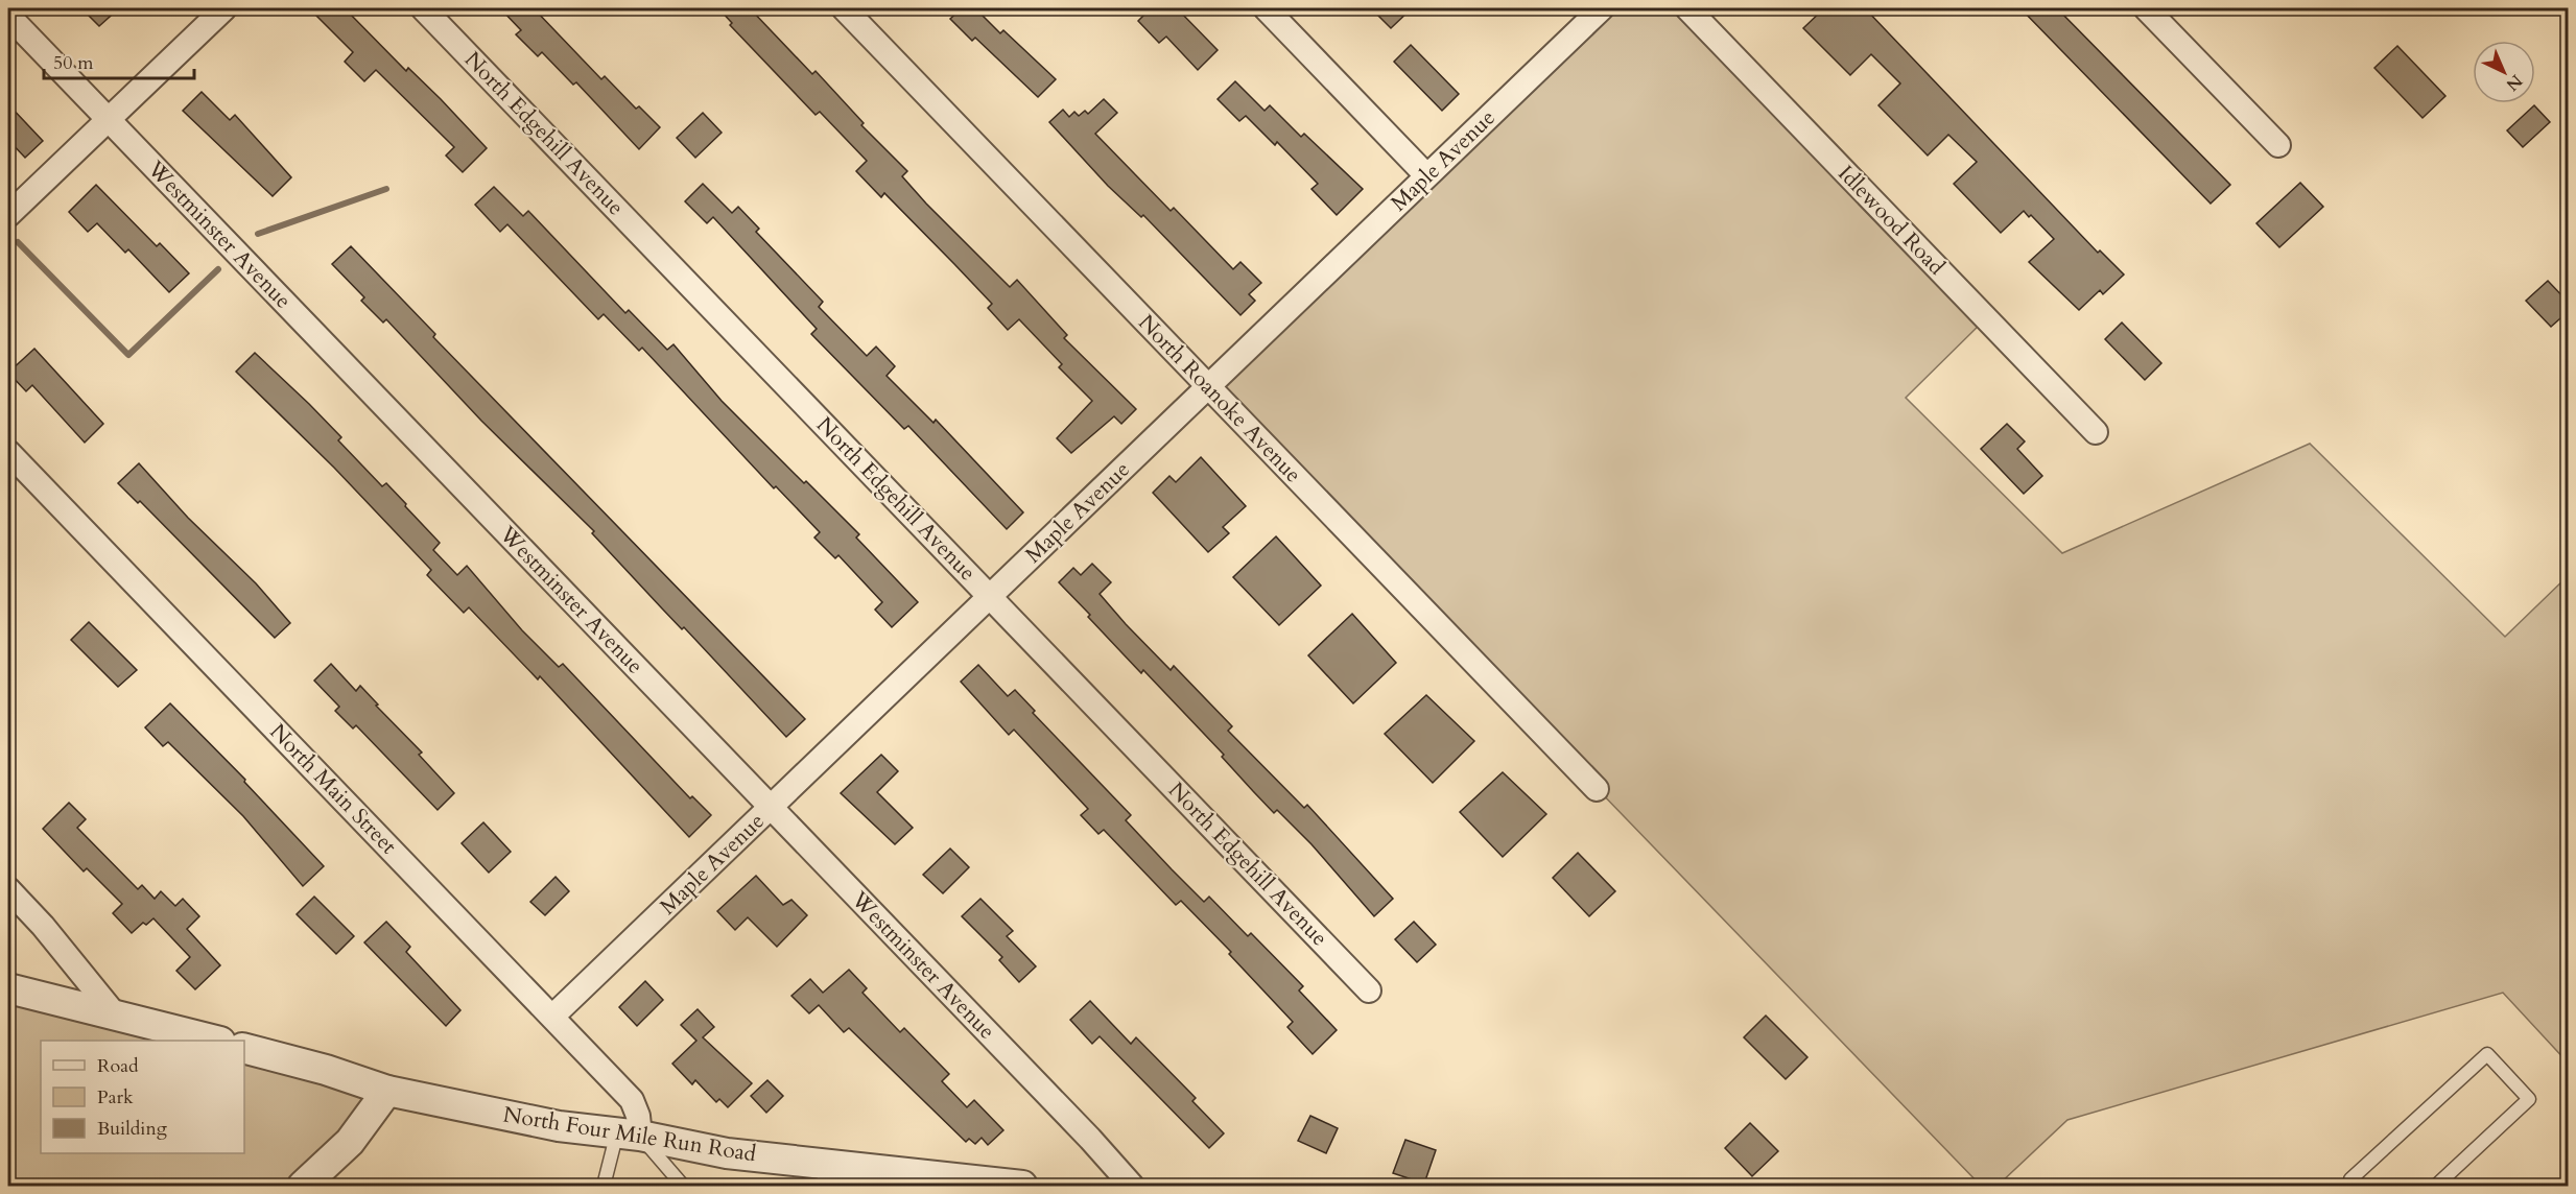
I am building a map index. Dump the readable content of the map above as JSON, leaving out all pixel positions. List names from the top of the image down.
{
  "streets": {
    "street": [
      "North Edgehill Avenue",
      "Maple Avenue",
      "Idlewood Road",
      "Westminster Avenue",
      "North Roanoke Avenue",
      "North Main Street",
      "North Four Mile Run Road"
    ]
  },
  "crossings": [
    ["North Edgehill Avenue", "Maple Avenue"],
    ["Maple Avenue", "Westminster Avenue"],
    ["Maple Avenue", "North Roanoke Avenue"],
    ["Maple Avenue", "North Main Street"],
    ["North Main Street", "North Four Mile Run Road"]
  ],
  "legend": ["Road", "Park", "Building"],
  "scale_bar": "50 m",
  "north": "bottom right"
}
